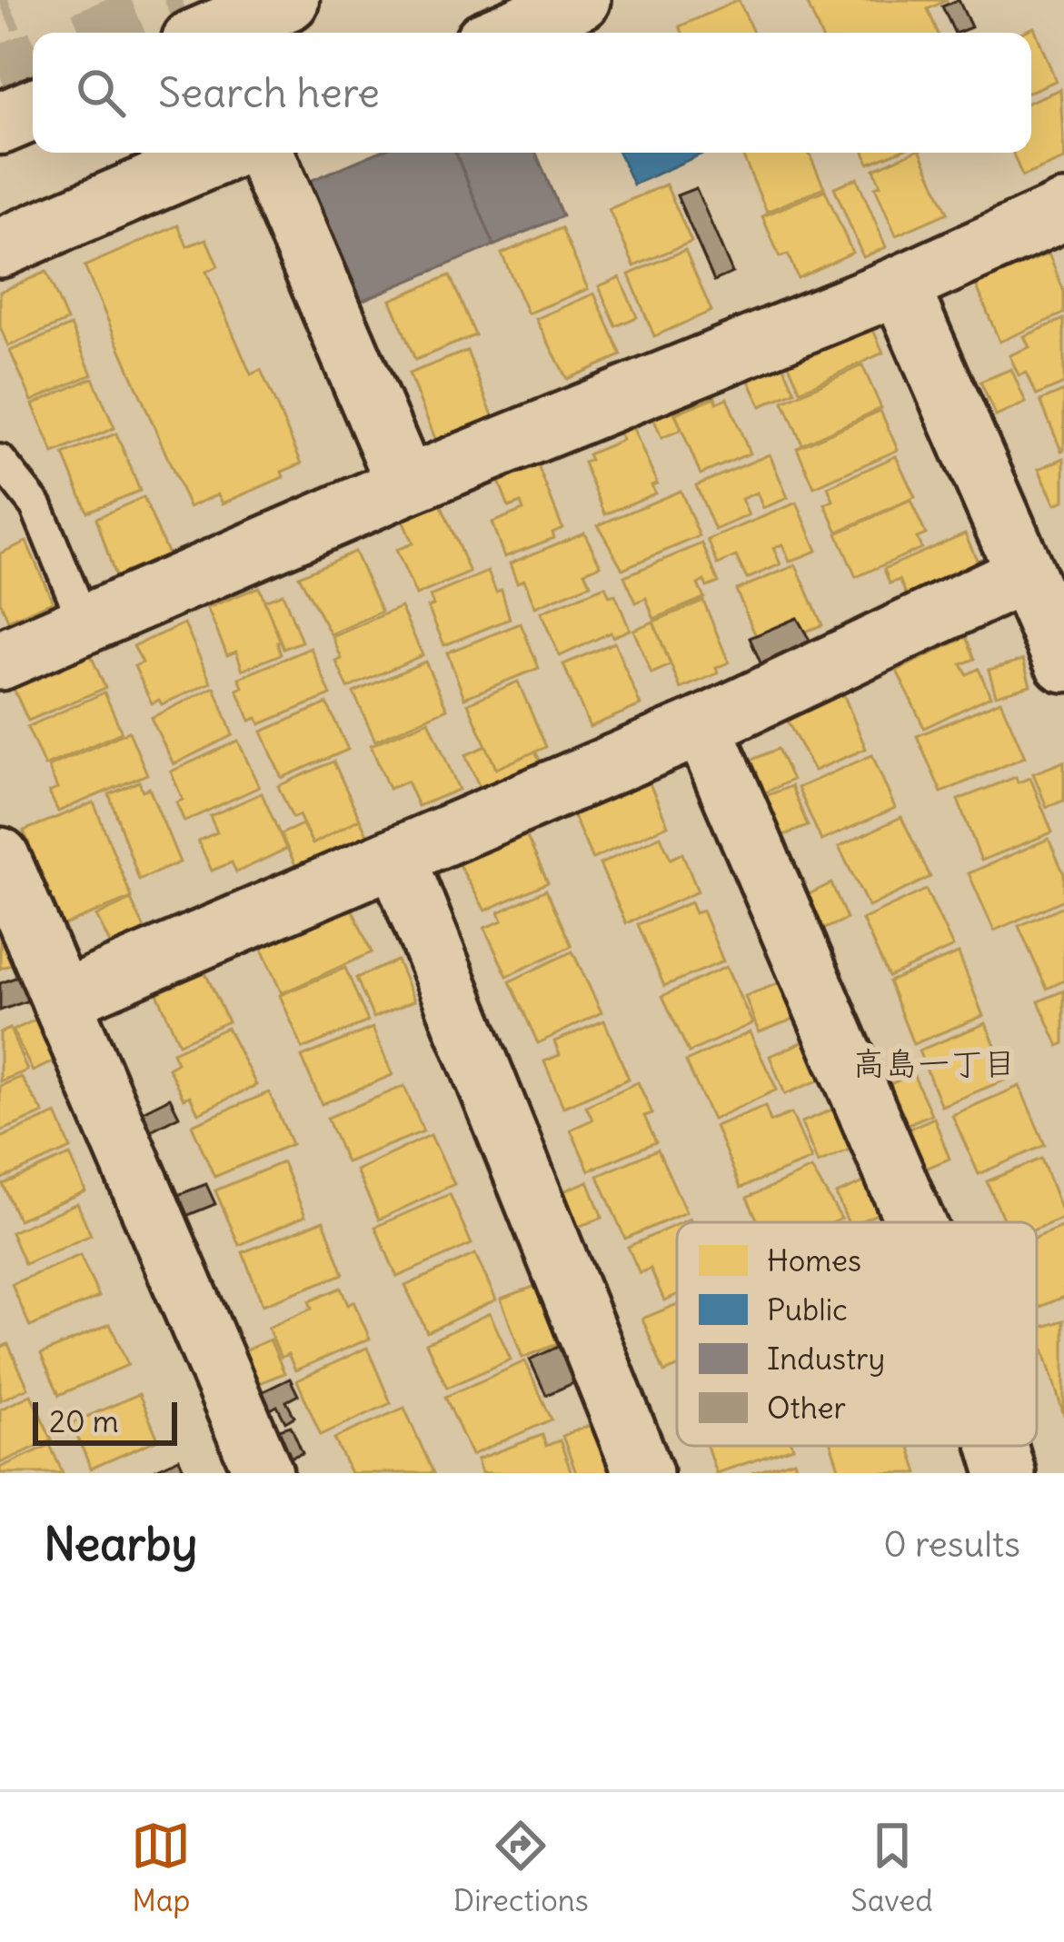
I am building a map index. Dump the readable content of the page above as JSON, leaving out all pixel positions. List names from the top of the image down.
{
  "districts": ["高島一丁目"],
  "legend": [
    "Homes",
    "Public",
    "Industry",
    "Other"
  ],
  "scale_bar": "20 m",
  "page": {
    "search": "Search here",
    "scale": "20 m",
    "heading": ["Nearby", "0 results"],
    "nav": ["Map", "Directions", "Saved"]
  }
}
